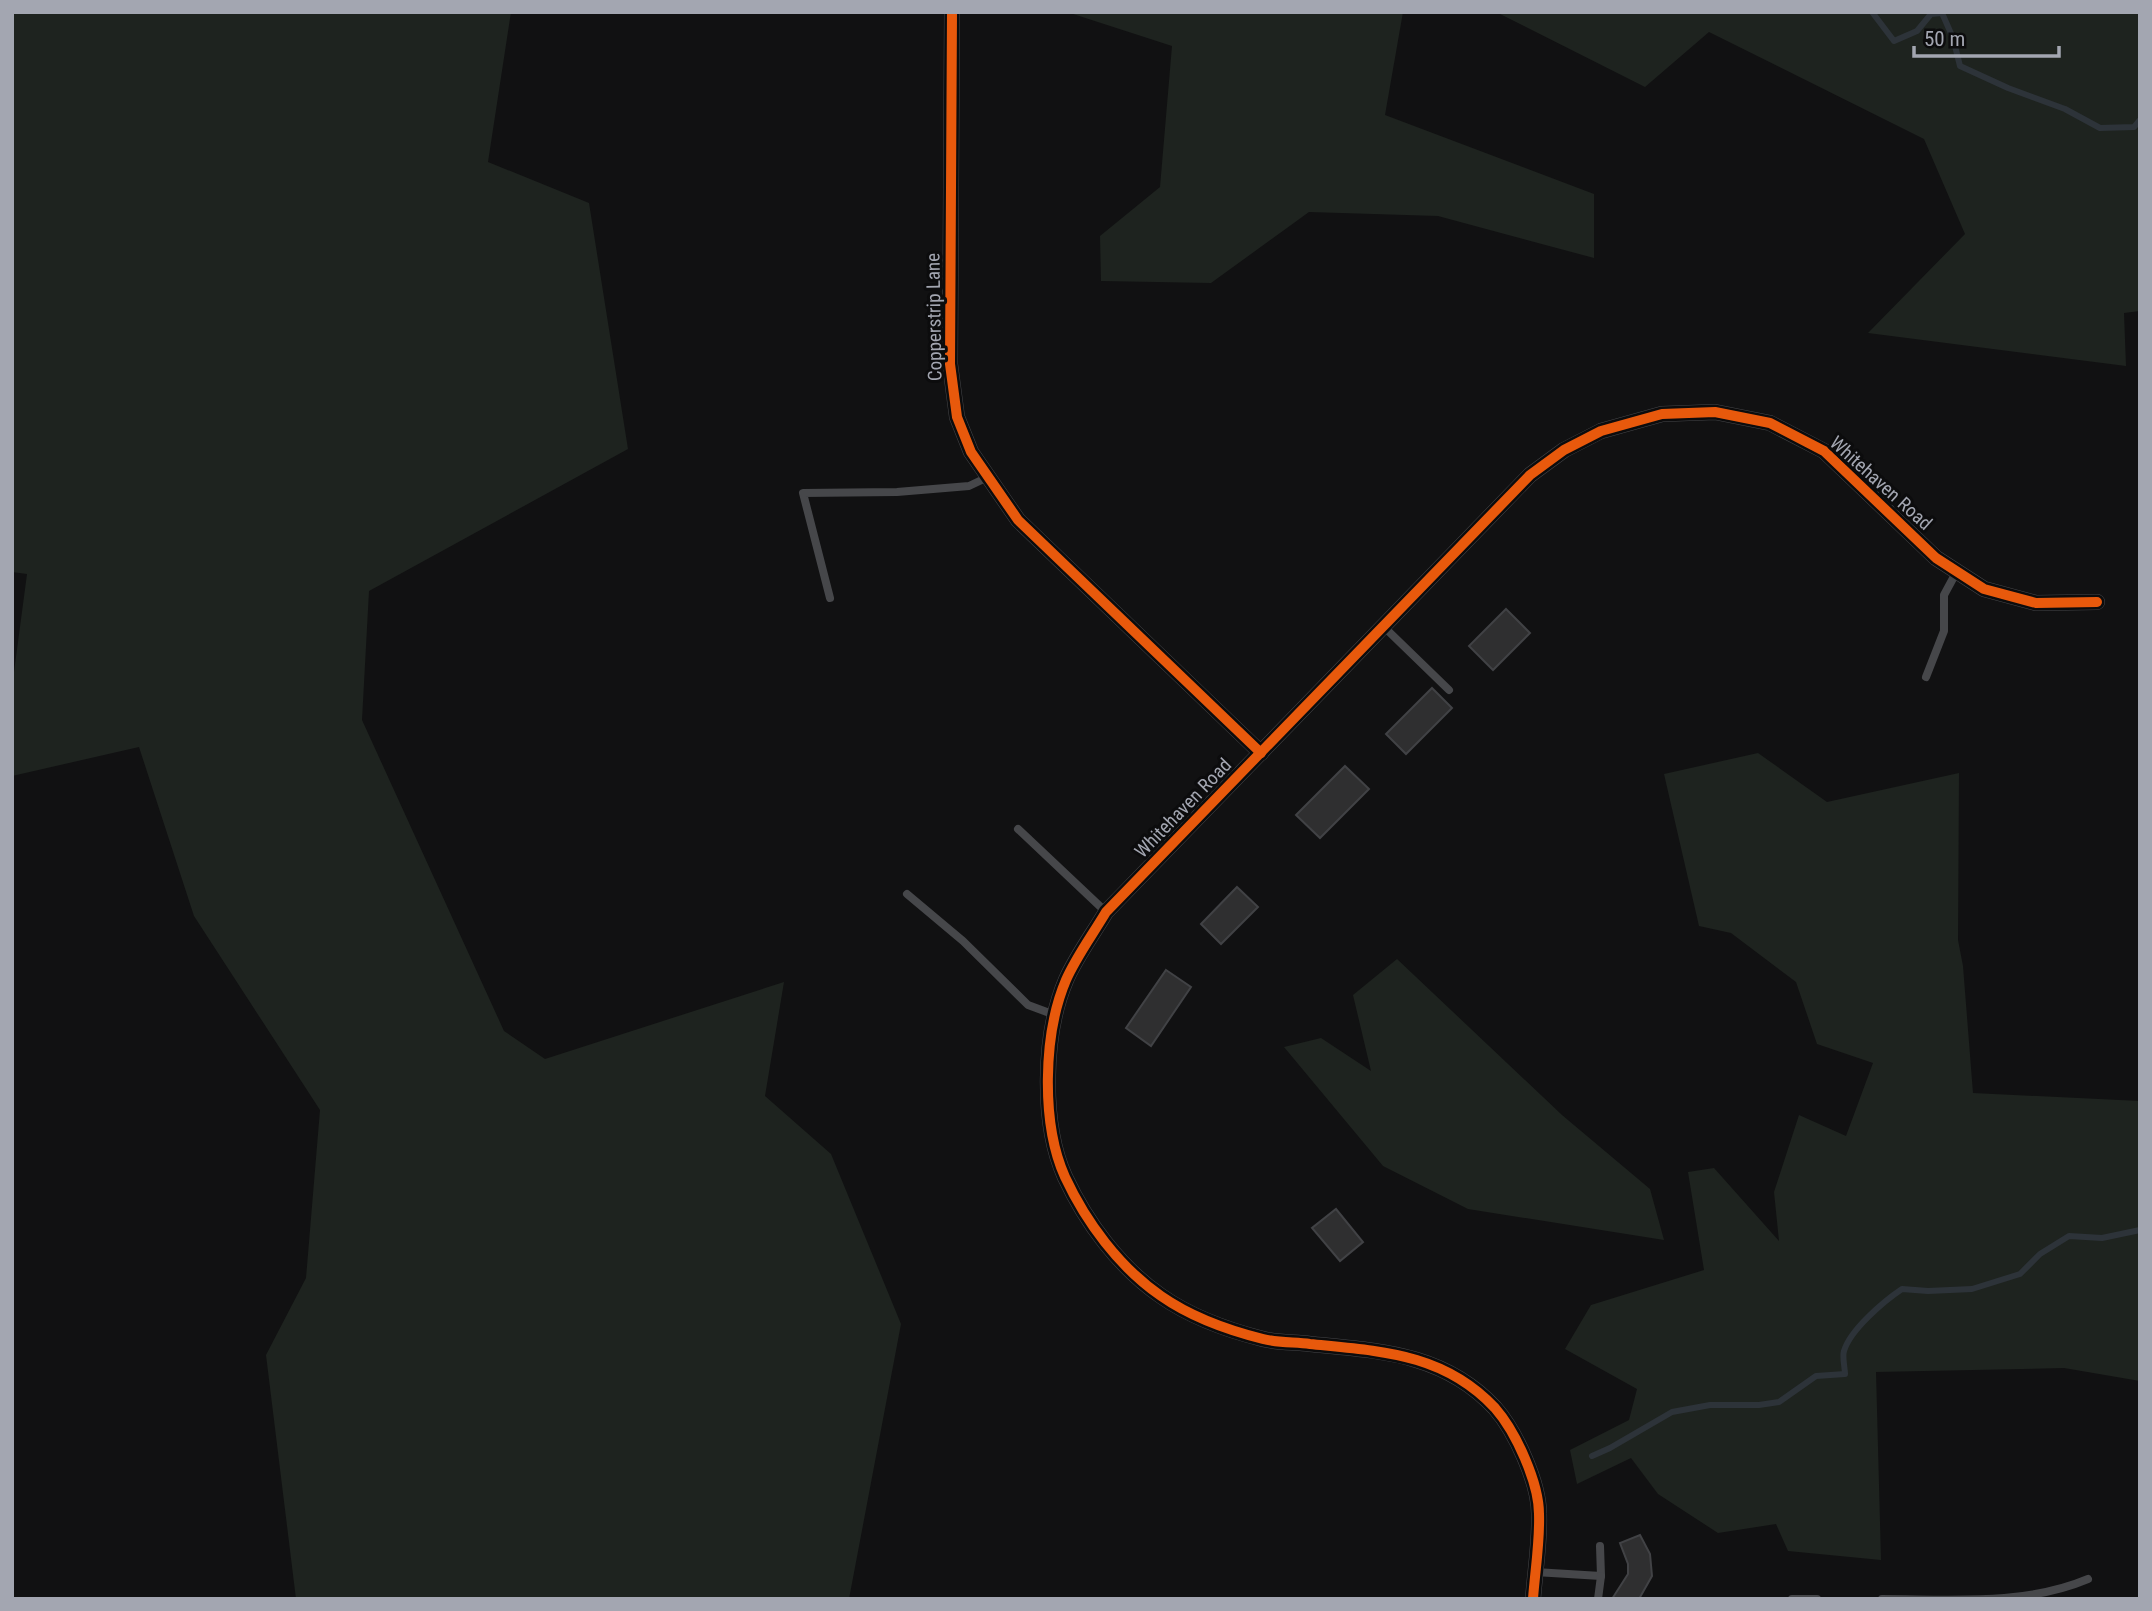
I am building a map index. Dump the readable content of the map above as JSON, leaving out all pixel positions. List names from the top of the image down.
{
  "streets": {
    "street": ["Copperstrip Lane", "Whitehaven Road"]
  },
  "crossings": [
    ["Copperstrip Lane", "Whitehaven Road"]
  ],
  "scale_bar": "50 m"
}
